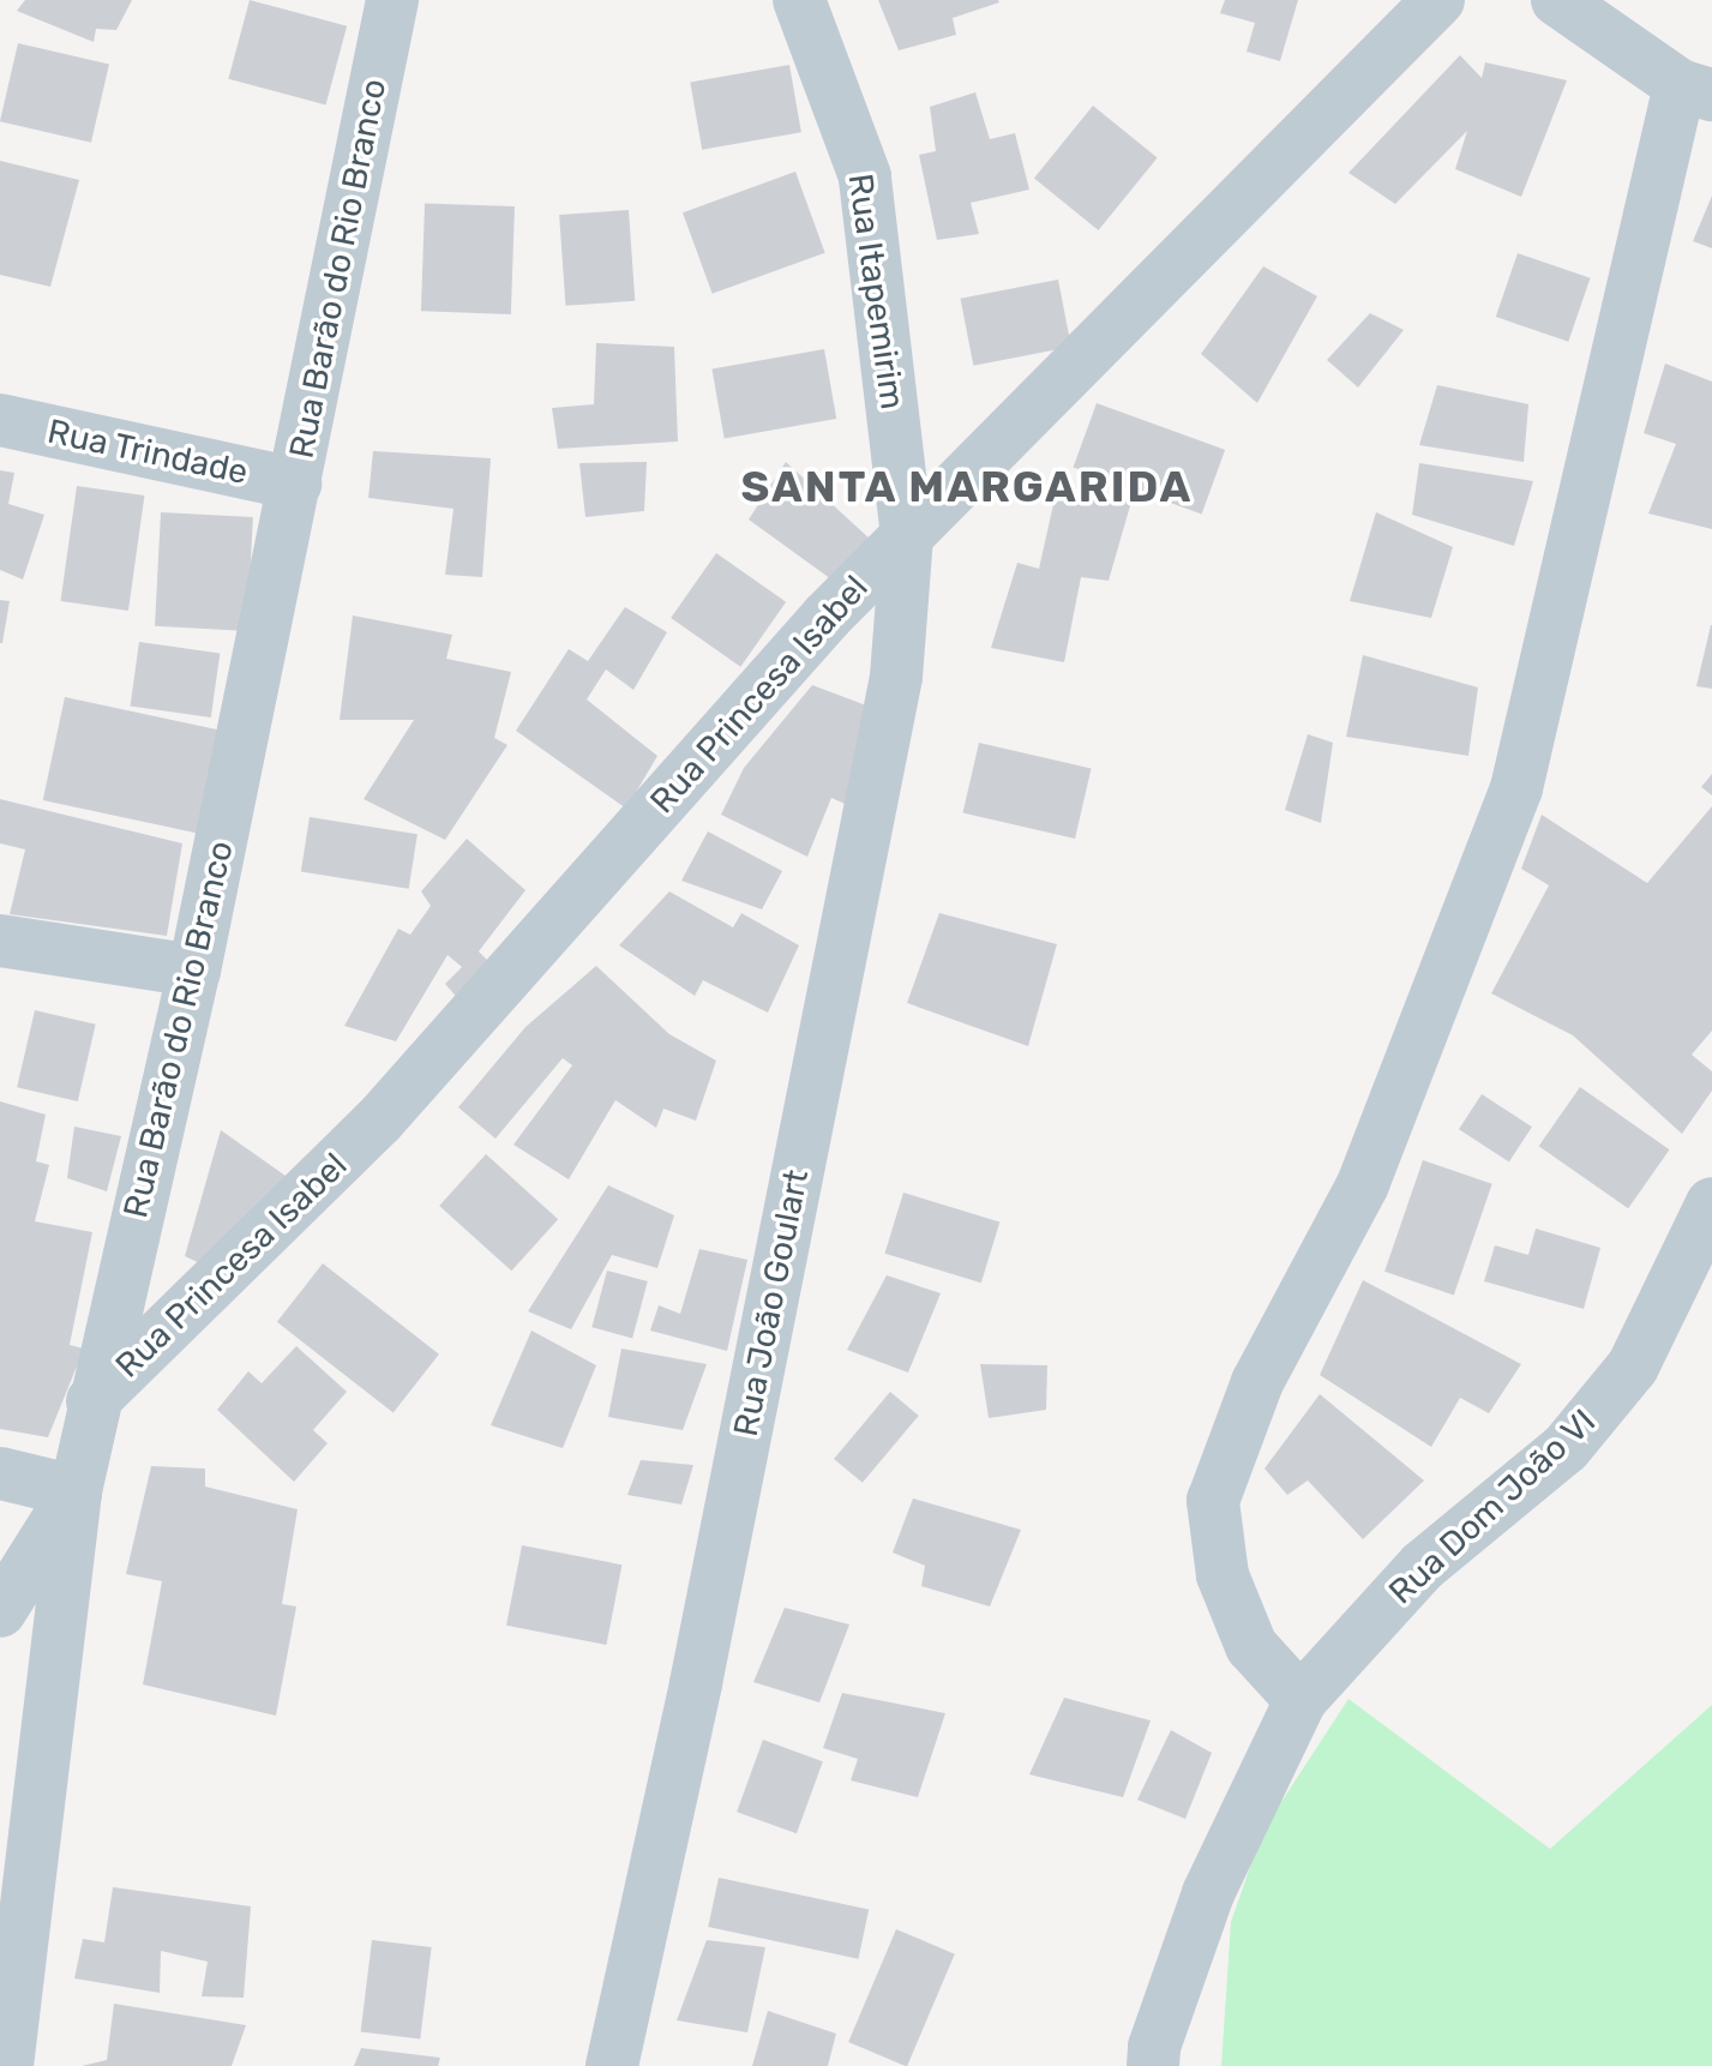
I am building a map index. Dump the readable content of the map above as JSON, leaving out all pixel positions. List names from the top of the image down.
{
  "streets": {
    "street": [
      "Rua Barão do Rio Branco",
      "Rua Itapemirim",
      "Rua Trindade",
      "Rua Princesa Isabel",
      "Rua João Goulart",
      "Rua Dom João VI"
    ]
  },
  "crossings": [
    ["Rua Barão do Rio Branco", "Rua Trindade"],
    ["Rua Barão do Rio Branco", "Rua Princesa Isabel"],
    ["Rua Itapemirim", "Rua Princesa Isabel"],
    ["Rua Itapemirim", "Rua João Goulart"],
    ["Rua Princesa Isabel", "Rua João Goulart"]
  ],
  "districts": ["SANTA MARGARIDA"]
}
